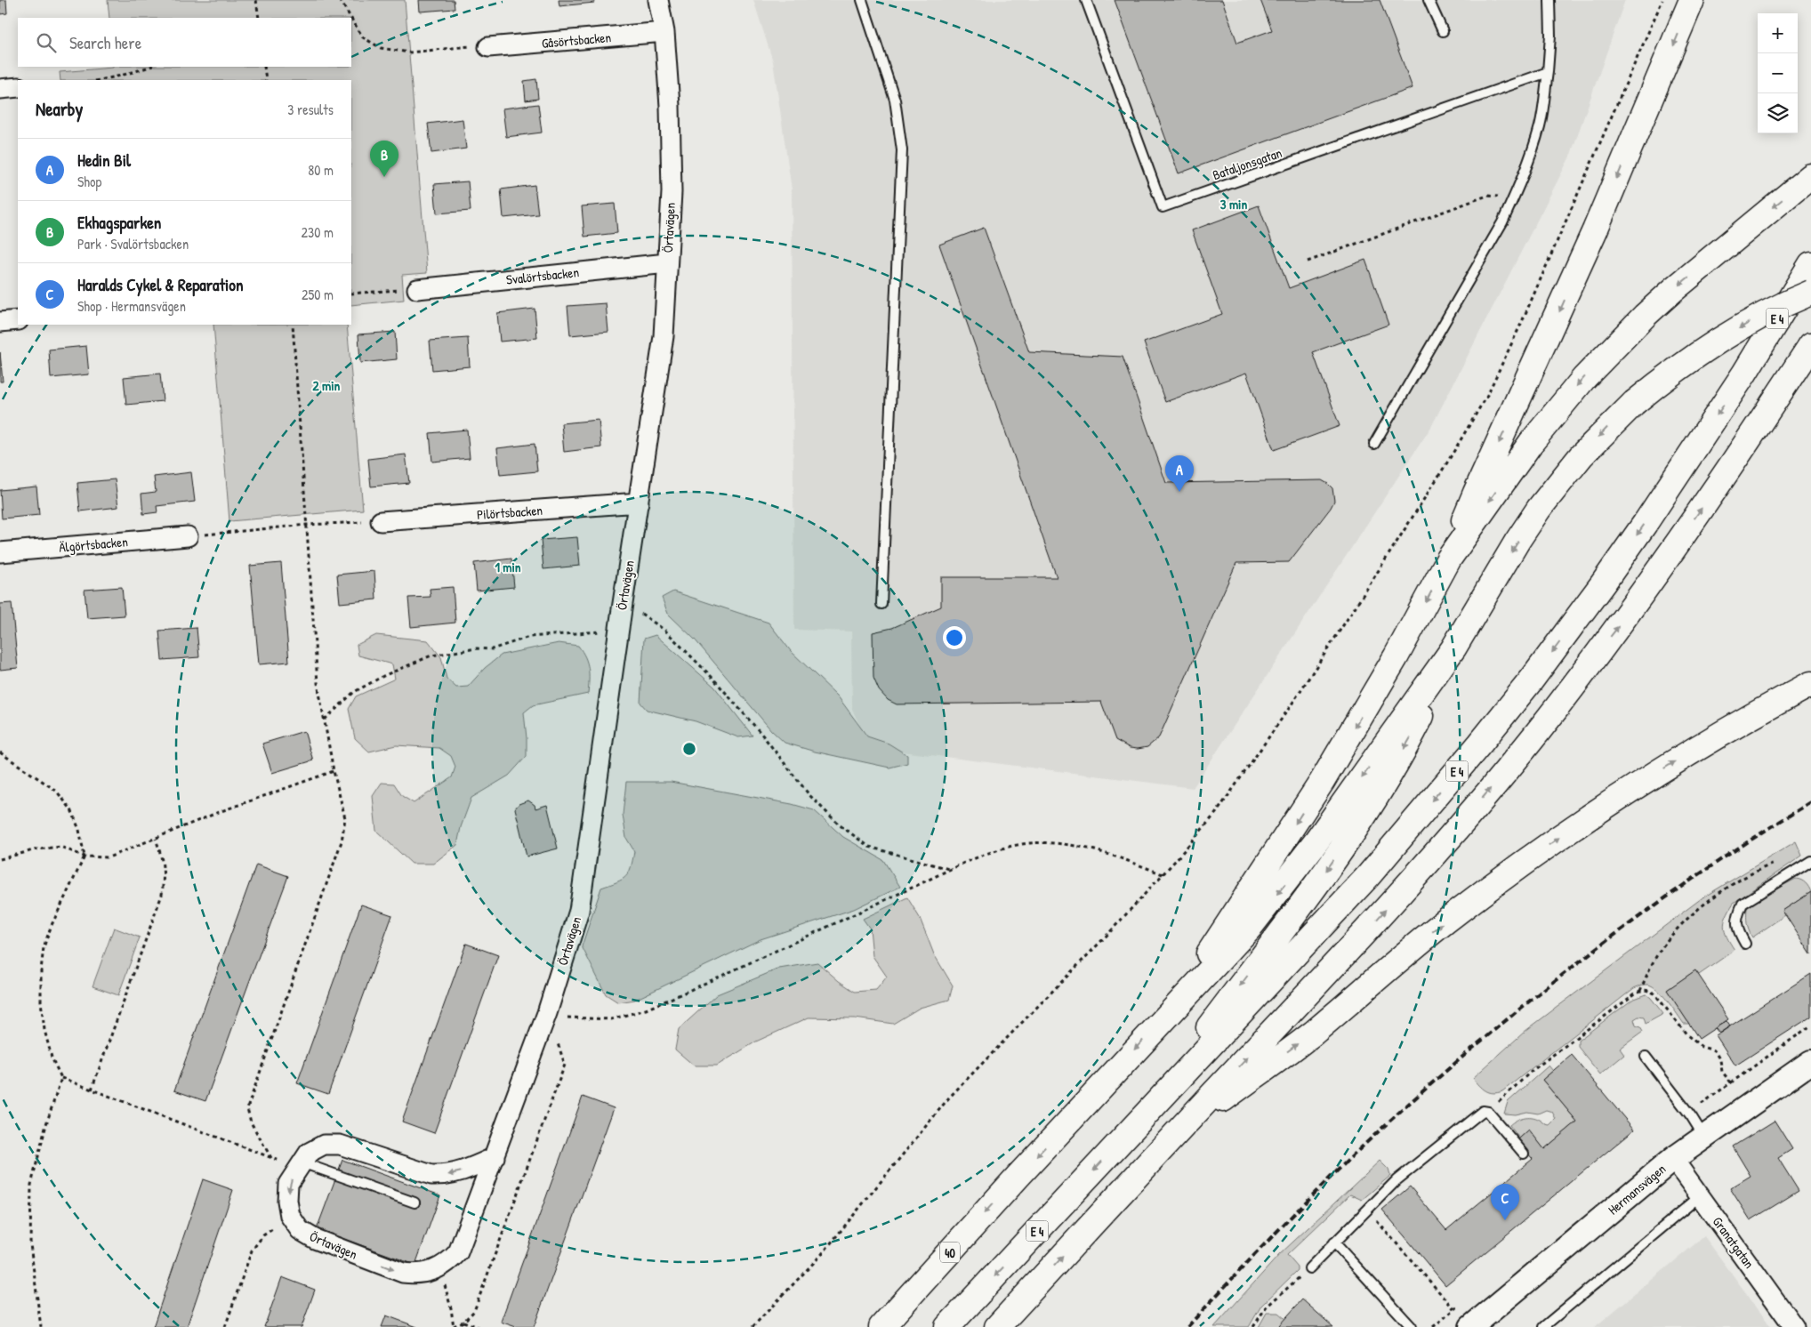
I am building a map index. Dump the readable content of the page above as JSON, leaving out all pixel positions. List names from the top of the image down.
{
  "streets": {
    "highway": ["E 4", "40"],
    "street": [
      "Gåsörtsbacken",
      "Örtavägen",
      "Svalörtsbacken",
      "Pilörtsbacken",
      "Älgörtsbacken",
      "Hermansvägen",
      "Granatgatan"
    ],
    "lane": ["Bataljonsgatan"]
  },
  "crossings": [
    ["Gåsörtsbacken", "Örtavägen"],
    ["Örtavägen", "Svalörtsbacken"],
    ["Örtavägen", "Pilörtsbacken"],
    ["Hermansvägen", "Granatgatan"]
  ],
  "page": {
    "map_buttons": ["+", "−"],
    "search": "Search here",
    "heading": ["Nearby", "3 results"],
    "list": [
      {
        "mark": "A",
        "name": "Hedin Bil",
        "note": "Shop",
        "value": "80 m"
      },
      {
        "mark": "B",
        "name": "Ekhagsparken",
        "note": "Park · Svalörtsbacken",
        "value": "230 m"
      },
      {
        "mark": "C",
        "name": "Haralds Cykel & Reparation",
        "note": "Shop · Hermansvägen",
        "value": "250 m"
      }
    ],
    "pins": ["B", "A", "C"]
  },
  "rings": ["3 min", "2 min", "1 min"]
}
